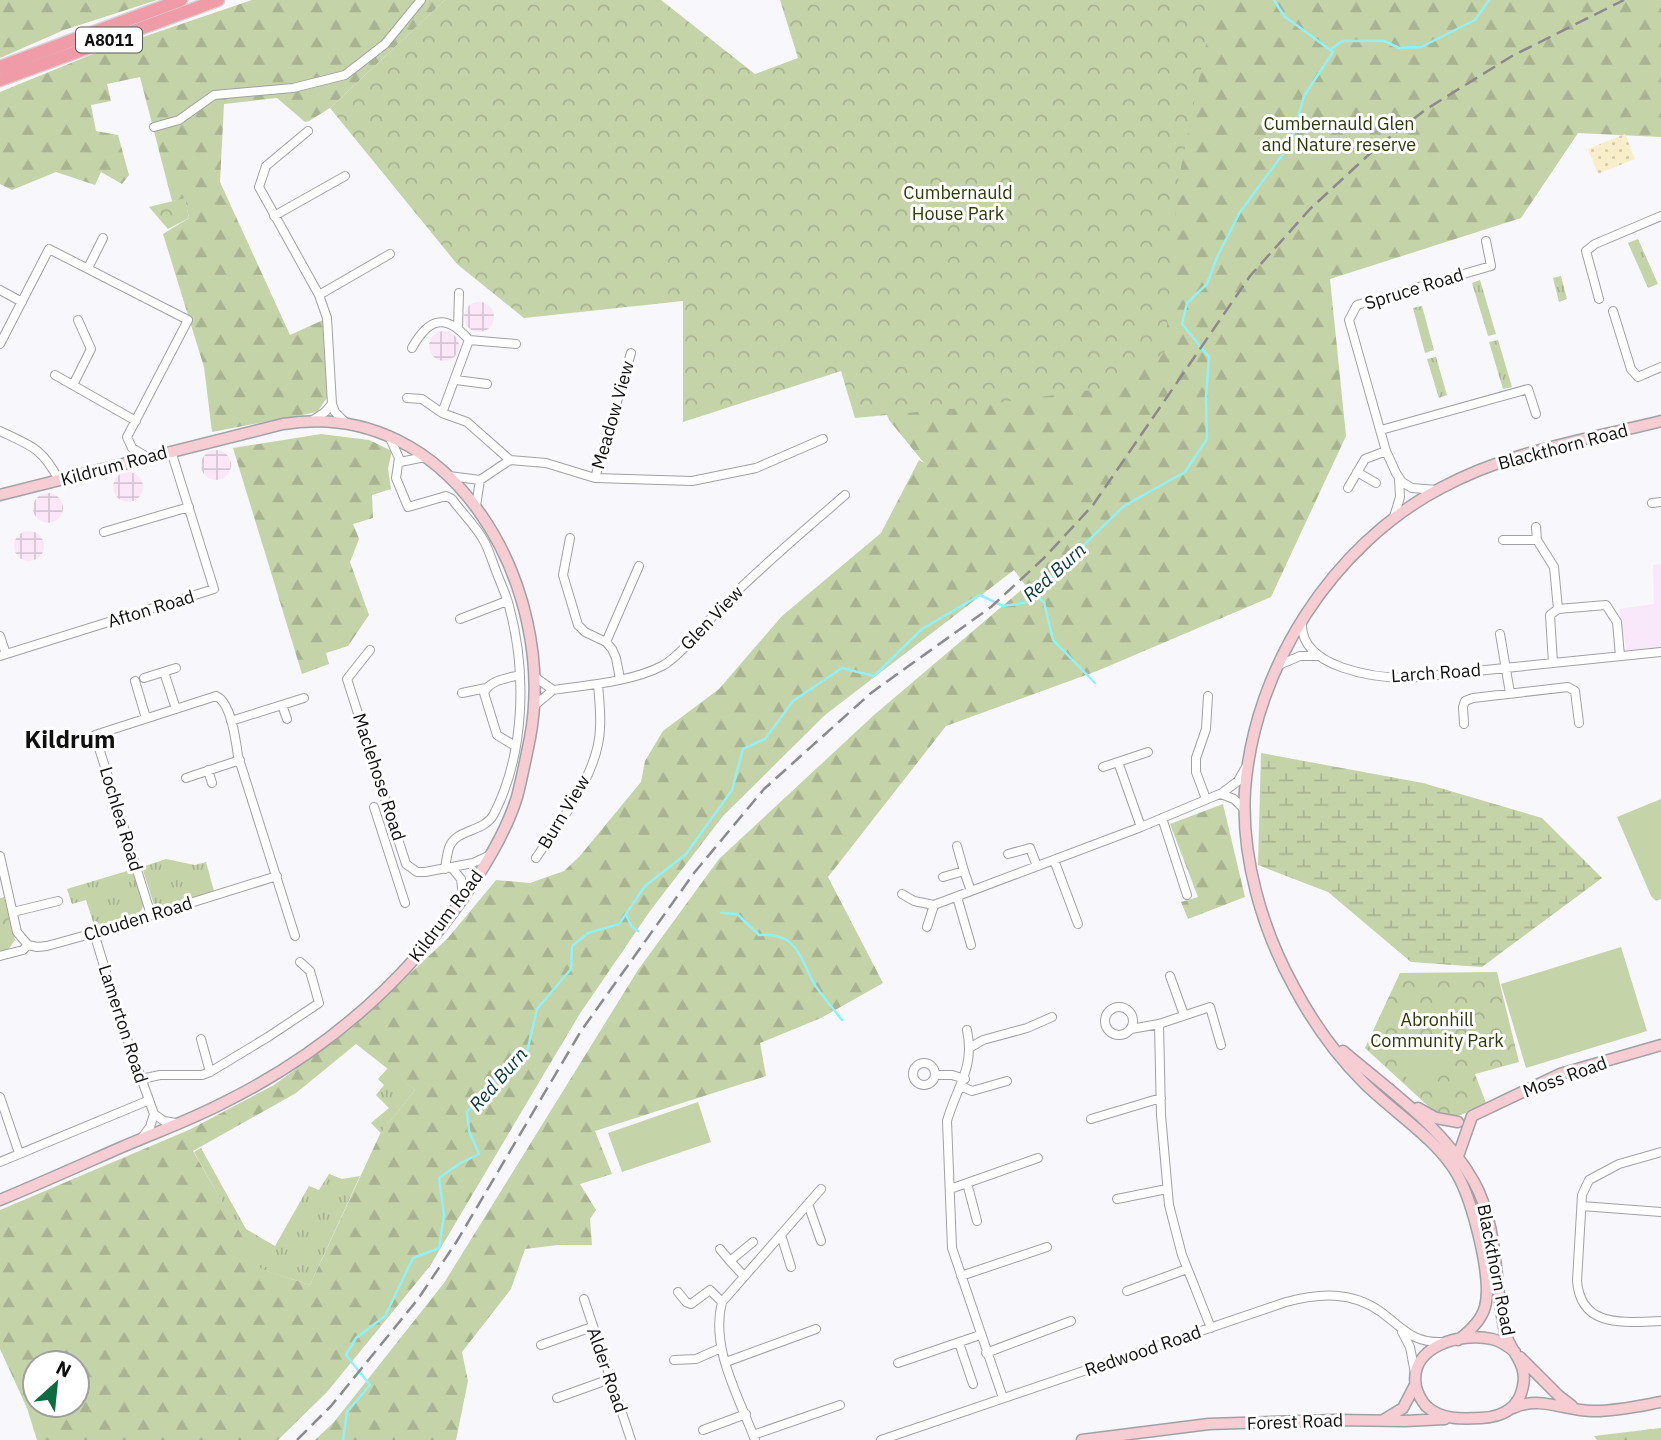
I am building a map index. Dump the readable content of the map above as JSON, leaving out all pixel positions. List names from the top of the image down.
{
  "streets": {
    "main road": ["A8011"],
    "street": [
      "Spruce Road",
      "Meadow View",
      "Blackthorn Road",
      "Kildrum Road",
      "Afton Road",
      "Glen View",
      "Larch Road",
      "Maclehose Road",
      "Burn View",
      "Lochlea Road",
      "Clouden Road",
      "Lamerton Road",
      "Moss Road",
      "Redwood Road",
      "Alder Road",
      "Forest Road"
    ]
  },
  "crossings": [
    ["Blackthorn Road", "Moss Road"],
    ["Blackthorn Road", "Redwood Road"],
    ["Blackthorn Road", "Forest Road"],
    ["Kildrum Road", "Afton Road"],
    ["Kildrum Road", "Maclehose Road"],
    ["Glen View", "Burn View"],
    ["Lochlea Road", "Clouden Road"],
    ["Clouden Road", "Lamerton Road"],
    ["Redwood Road", "Forest Road"]
  ],
  "districts": ["Kildrum"],
  "water": ["Red Burn"],
  "parks": ["Cumbernauld Glen and Nature reserve", "Cumbernauld House Park", "Abronhill Community Park"],
  "north": "top right"
}
